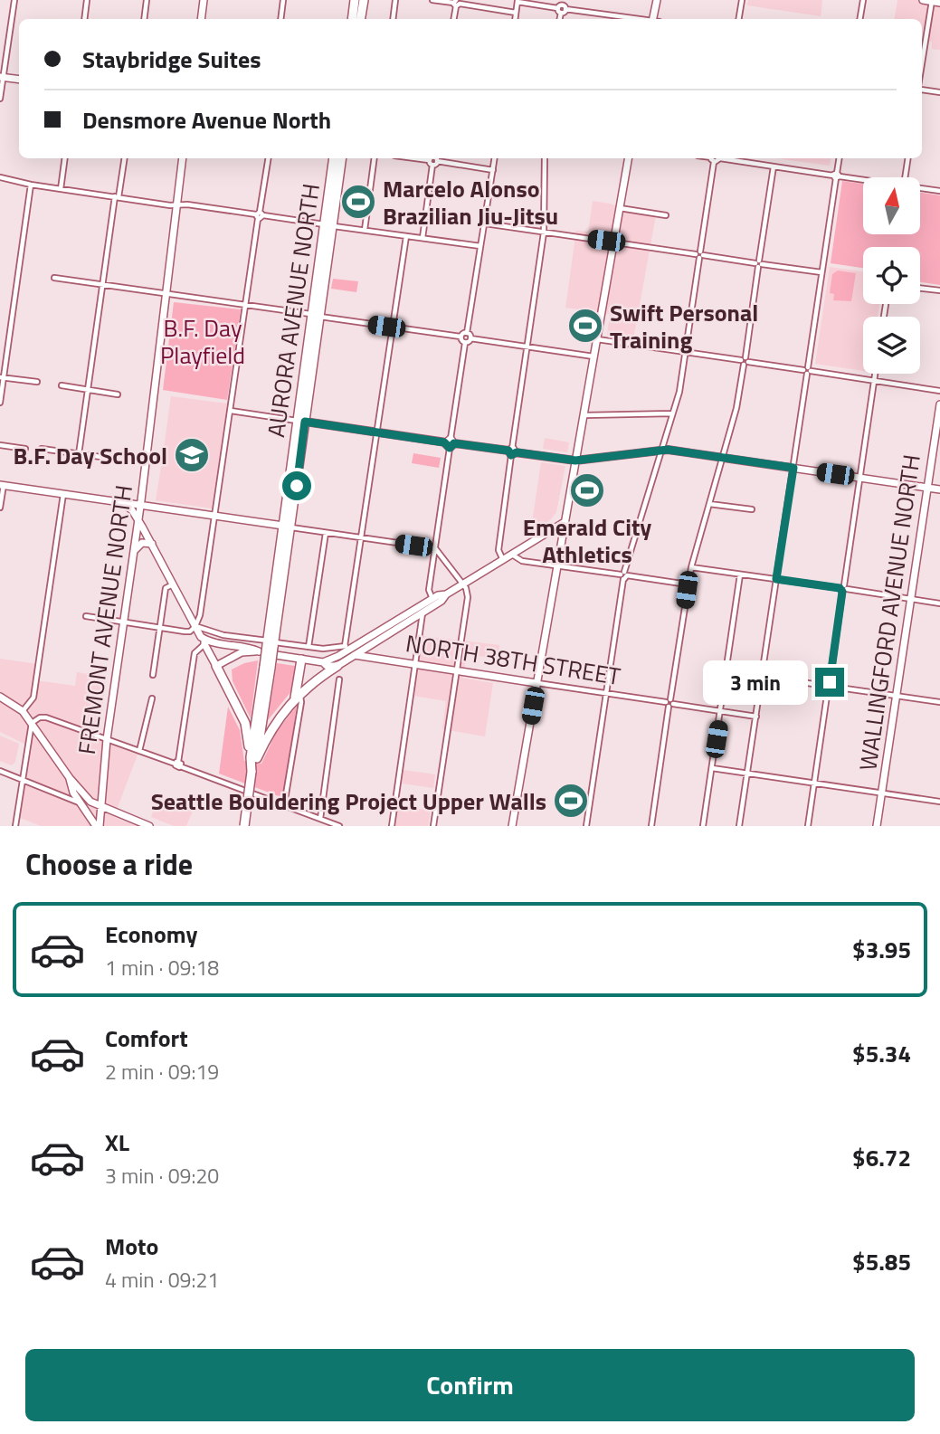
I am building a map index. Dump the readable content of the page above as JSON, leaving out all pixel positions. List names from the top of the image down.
{
  "streets": {
    "highway": ["AURORA AVENUE NORTH"],
    "main road": ["WALLINGFORD AVENUE NORTH", "FREMONT AVENUE NORTH", "NORTH 38TH STREET"]
  },
  "parks": ["B.F. Day Playfield"],
  "places": {
    "sports": [
      "Marcelo Alonso Brazilian Jiu-Jitsu",
      "Swift Personal Training",
      "Emerald City Athletics",
      "Seattle Bouldering Project Upper Walls"
    ],
    "school or university": ["B.F. Day School"]
  },
  "north": "top",
  "page": {
    "banner": ["Staybridge Suites", "Densmore Avenue North"],
    "bubble": "3 min",
    "heading": "Choose a ride",
    "list": [
      {
        "name": "Economy",
        "note": "1 min · 09:18",
        "value": "$3.95"
      },
      {
        "name": "Comfort",
        "note": "2 min · 09:19",
        "value": "$5.34"
      },
      {
        "name": "XL",
        "note": "3 min · 09:20",
        "value": "$6.72"
      },
      {
        "name": "Moto",
        "note": "4 min · 09:21",
        "value": "$5.85"
      }
    ],
    "buttons": "Confirm"
  }
}
